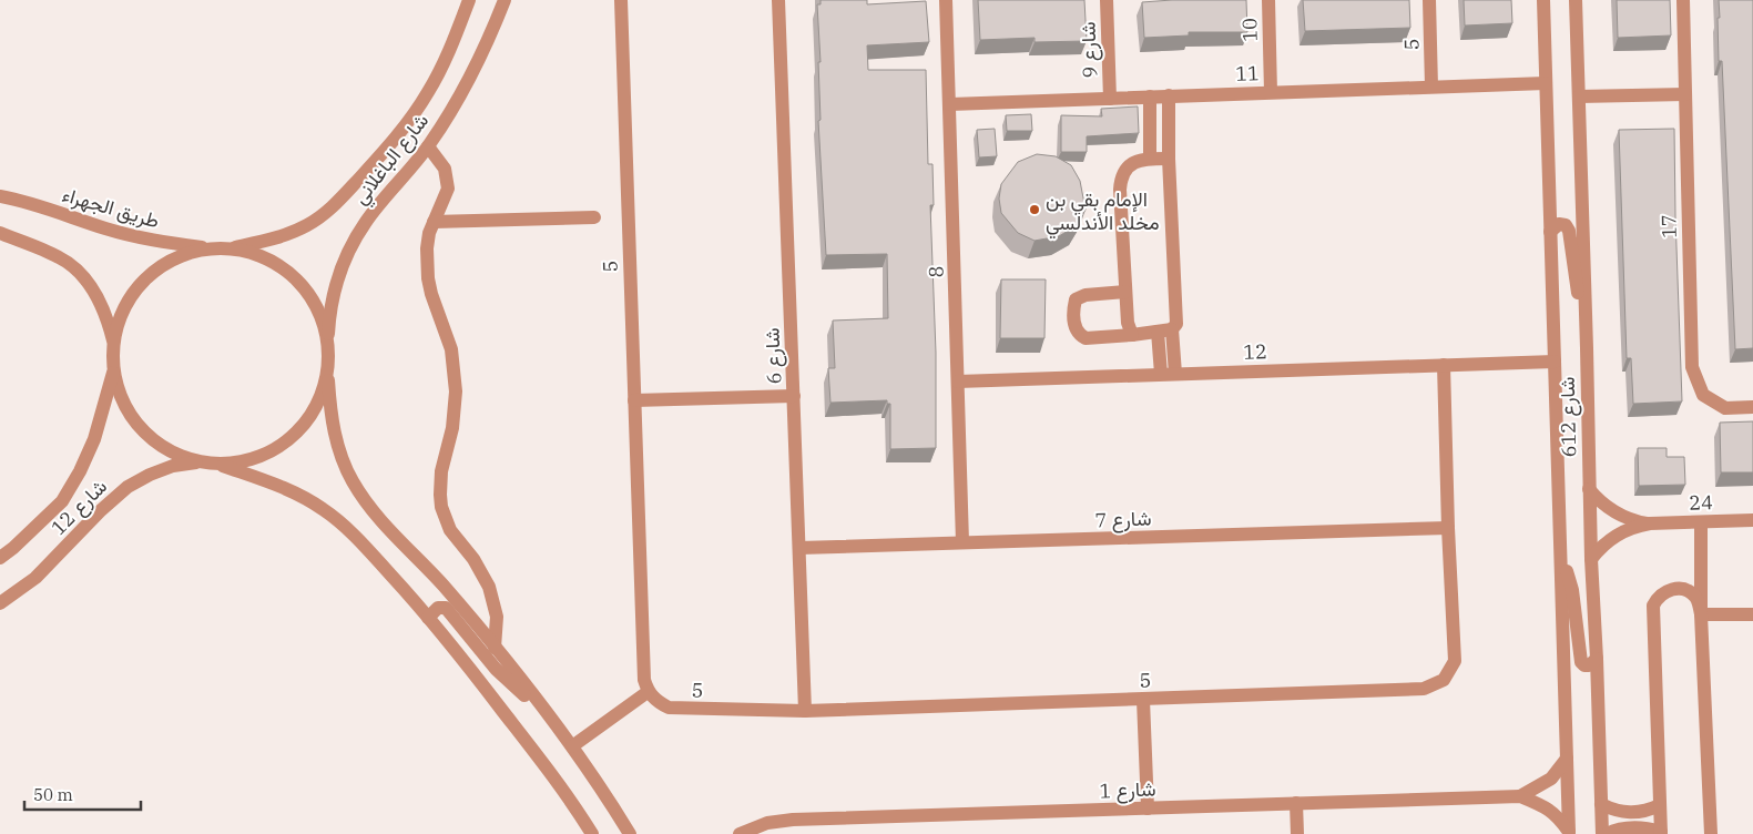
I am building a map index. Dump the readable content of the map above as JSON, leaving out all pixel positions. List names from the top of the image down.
{
  "streets": {
    "street": [
      "10",
      "5",
      "شارع 9",
      "11",
      "شارع الباغلاني",
      "طريق الجهراء",
      "17",
      "8",
      "12",
      "شارع 6",
      "شارع 612",
      "24",
      "شارع 12",
      "شارع 7",
      "شارع 1"
    ]
  },
  "crossings": [
    ["10", "11"],
    ["5", "11"],
    ["5", "شارع 6"],
    ["5", "شارع 7"],
    ["شارع 9", "11"],
    ["11", "8"],
    ["11", "شارع 612"],
    ["8", "12"],
    ["8", "شارع 7"],
    ["12", "شارع 612"],
    ["شارع 6", "شارع 7"],
    ["شارع 612", "24"],
    ["شارع 612", "شارع 1"]
  ],
  "places": ["الإمام بقي بن مخلد الأندلسي"],
  "scale_bar": "50 m"
}
